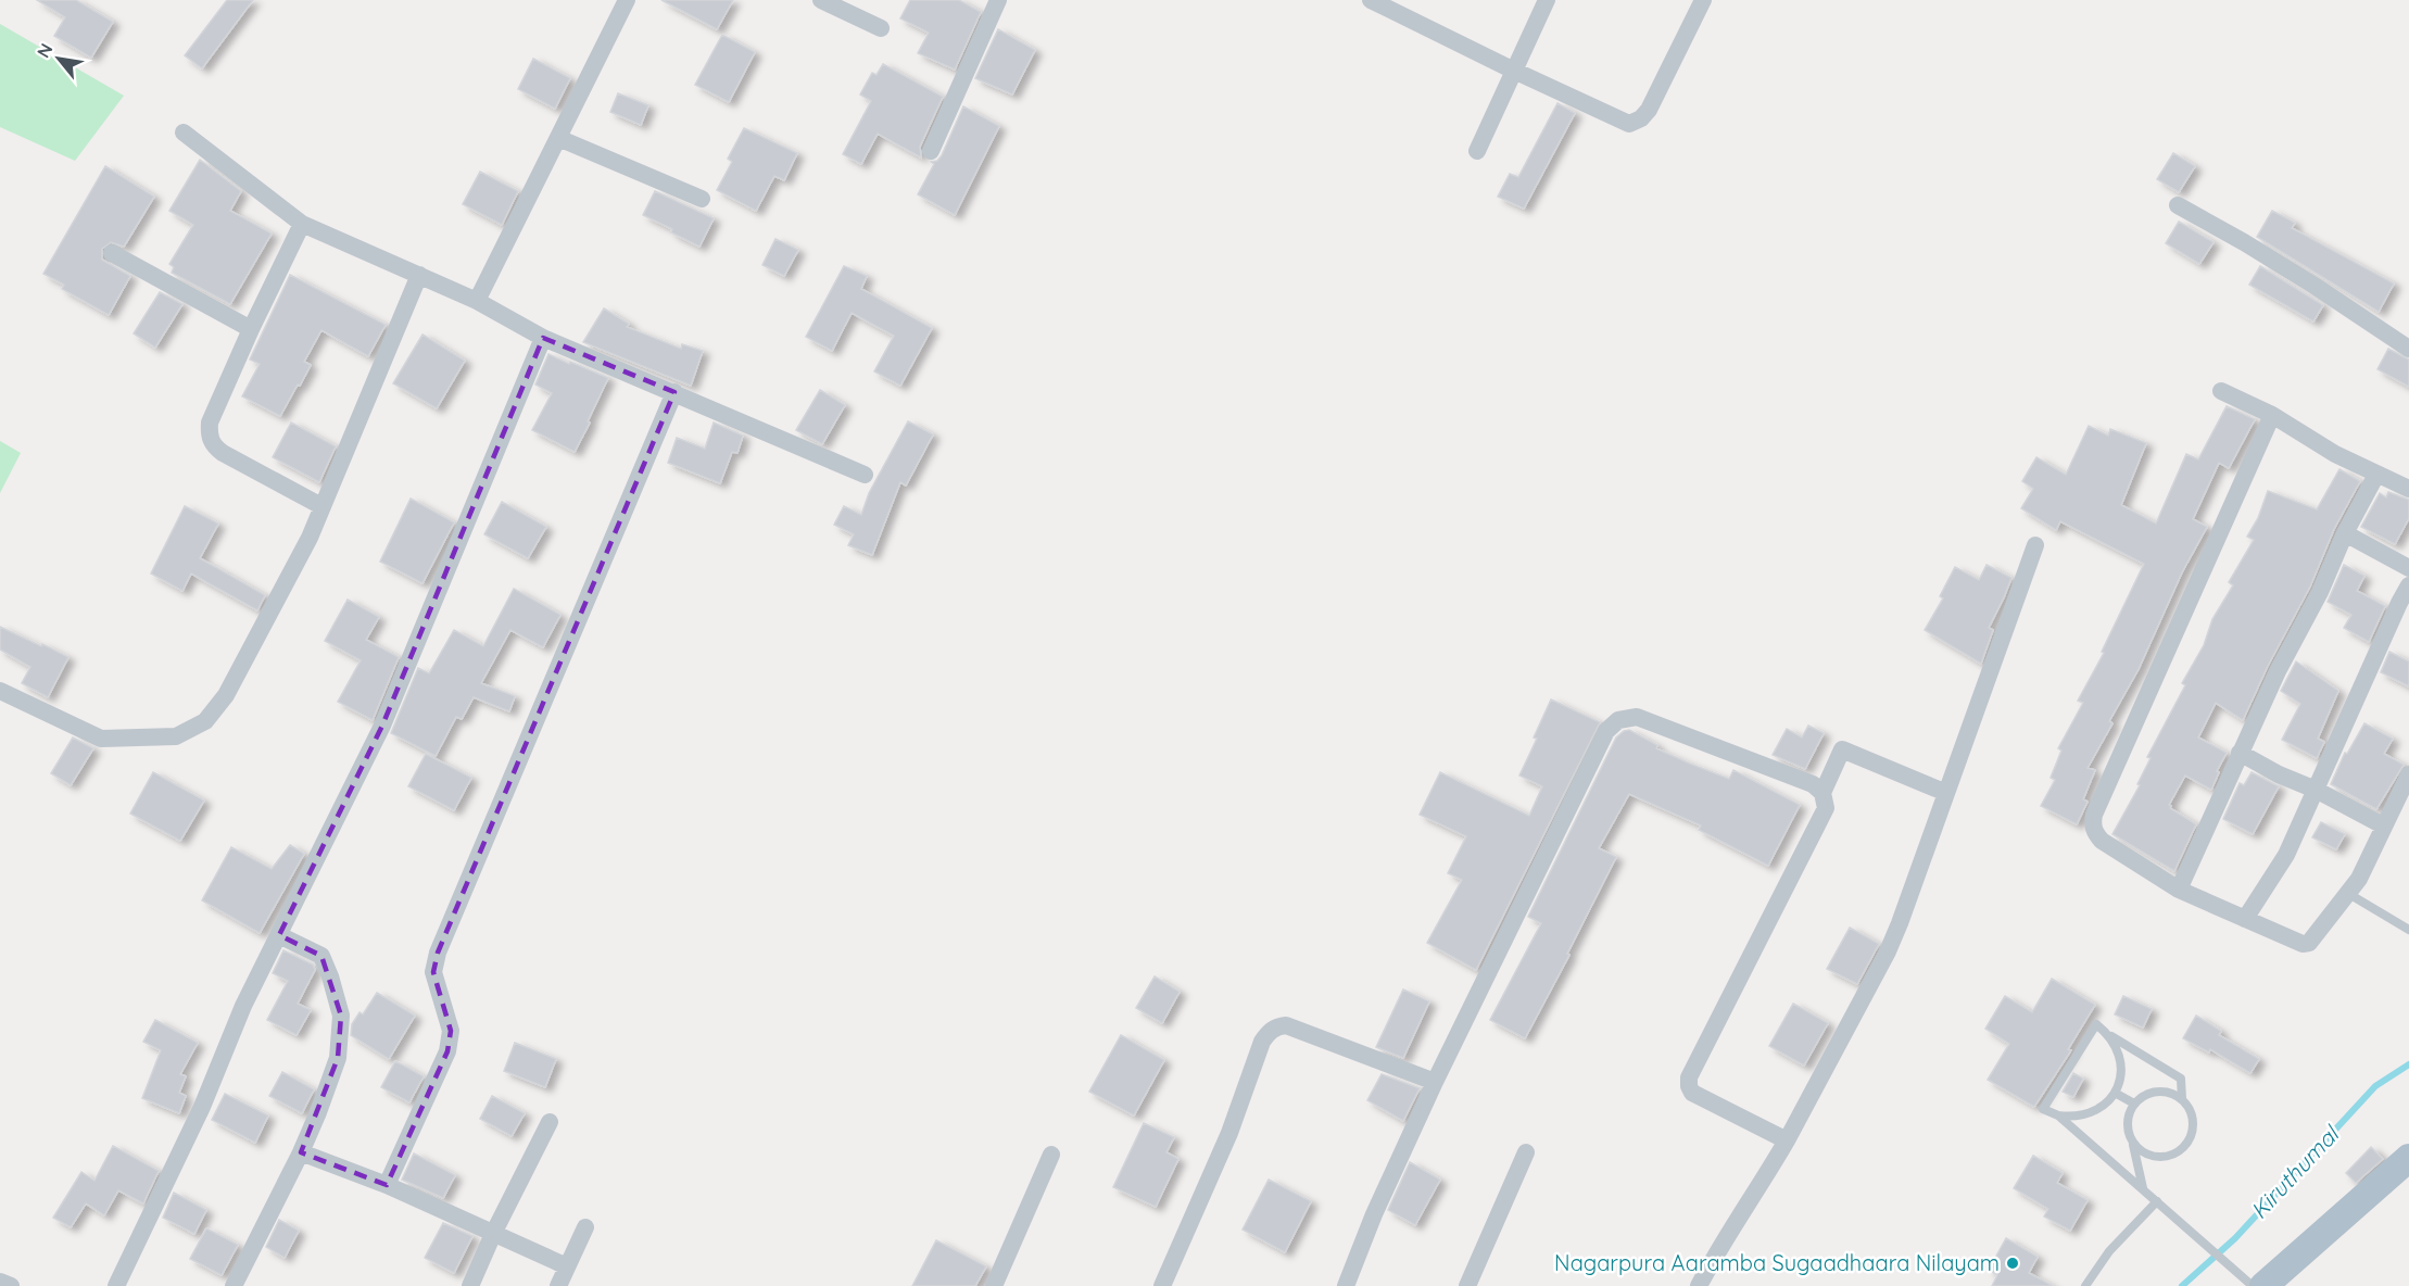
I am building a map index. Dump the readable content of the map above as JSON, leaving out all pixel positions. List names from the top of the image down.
{
  "water": ["Kiruthumal"],
  "places": ["Nagarpura Aaramba Sugaadhaara Nilayam"],
  "north": "top left"
}
